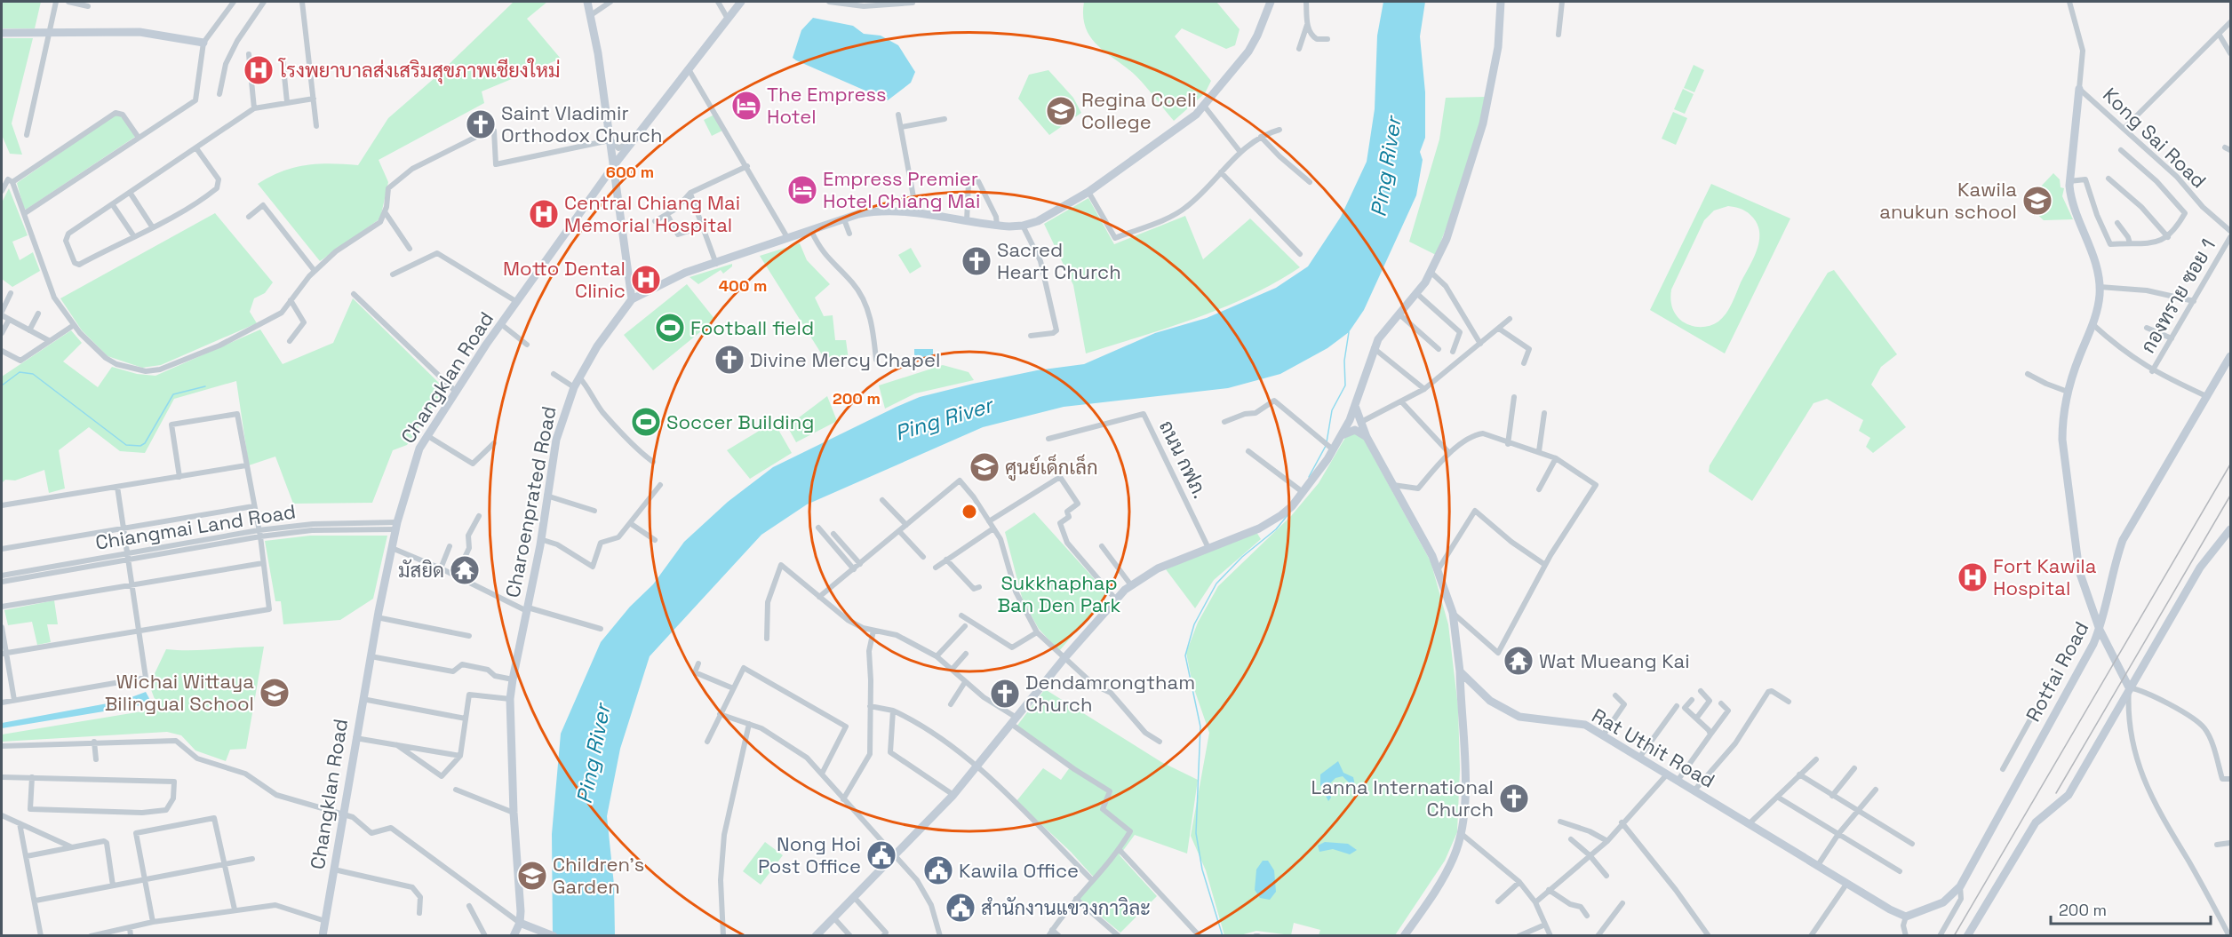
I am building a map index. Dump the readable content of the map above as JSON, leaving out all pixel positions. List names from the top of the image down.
{
  "streets": {
    "street": [
      "Kong Sai Road",
      "กองทราย ซอย 1",
      "Changklan Road",
      "ถนน กฟภ.",
      "Charoenprated Road",
      "Chiangmai Land Road",
      "Rotfai Road",
      "Rat Uthit Road"
    ]
  },
  "crossings": [
    ["Changklan Road", "Chiangmai Land Road"]
  ],
  "water": ["Ping River"],
  "parks": ["Sukkhaphap Ban Den Park"],
  "places": {
    "hospital": [
      "โรงพยาบาลส่งเสริมสุขภาพเชียงใหม่",
      "Central Chiang Mai Memorial Hospital",
      "Motto Dental Clinic",
      "Fort Kawila Hospital"
    ],
    "hotel": ["The Empress Hotel", "Empress Premier Hotel Chiang Mai"],
    "school or university": [
      "Regina Coeli College",
      "Kawila anukun school",
      "ศูนย์เด็กเล็ก",
      "Wichai Wittaya Bilingual School",
      "Children's Garden"
    ],
    "church": [
      "Saint Vladimir Orthodox Church",
      "Sacred Heart Church",
      "Divine Mercy Chapel",
      "Dendamrongtham Church",
      "Lanna International Church"
    ],
    "sports": ["Football field", "Soccer Building"],
    "temple": ["มัสยิด", "Wat Mueang Kai"],
    "public building": ["Nong Hoi Post Office", "Kawila Office", "สำนักงานแขวงกาวิละ"]
  },
  "scale_bar": "200 m",
  "rings": ["600 m", "400 m", "200 m"]
}
